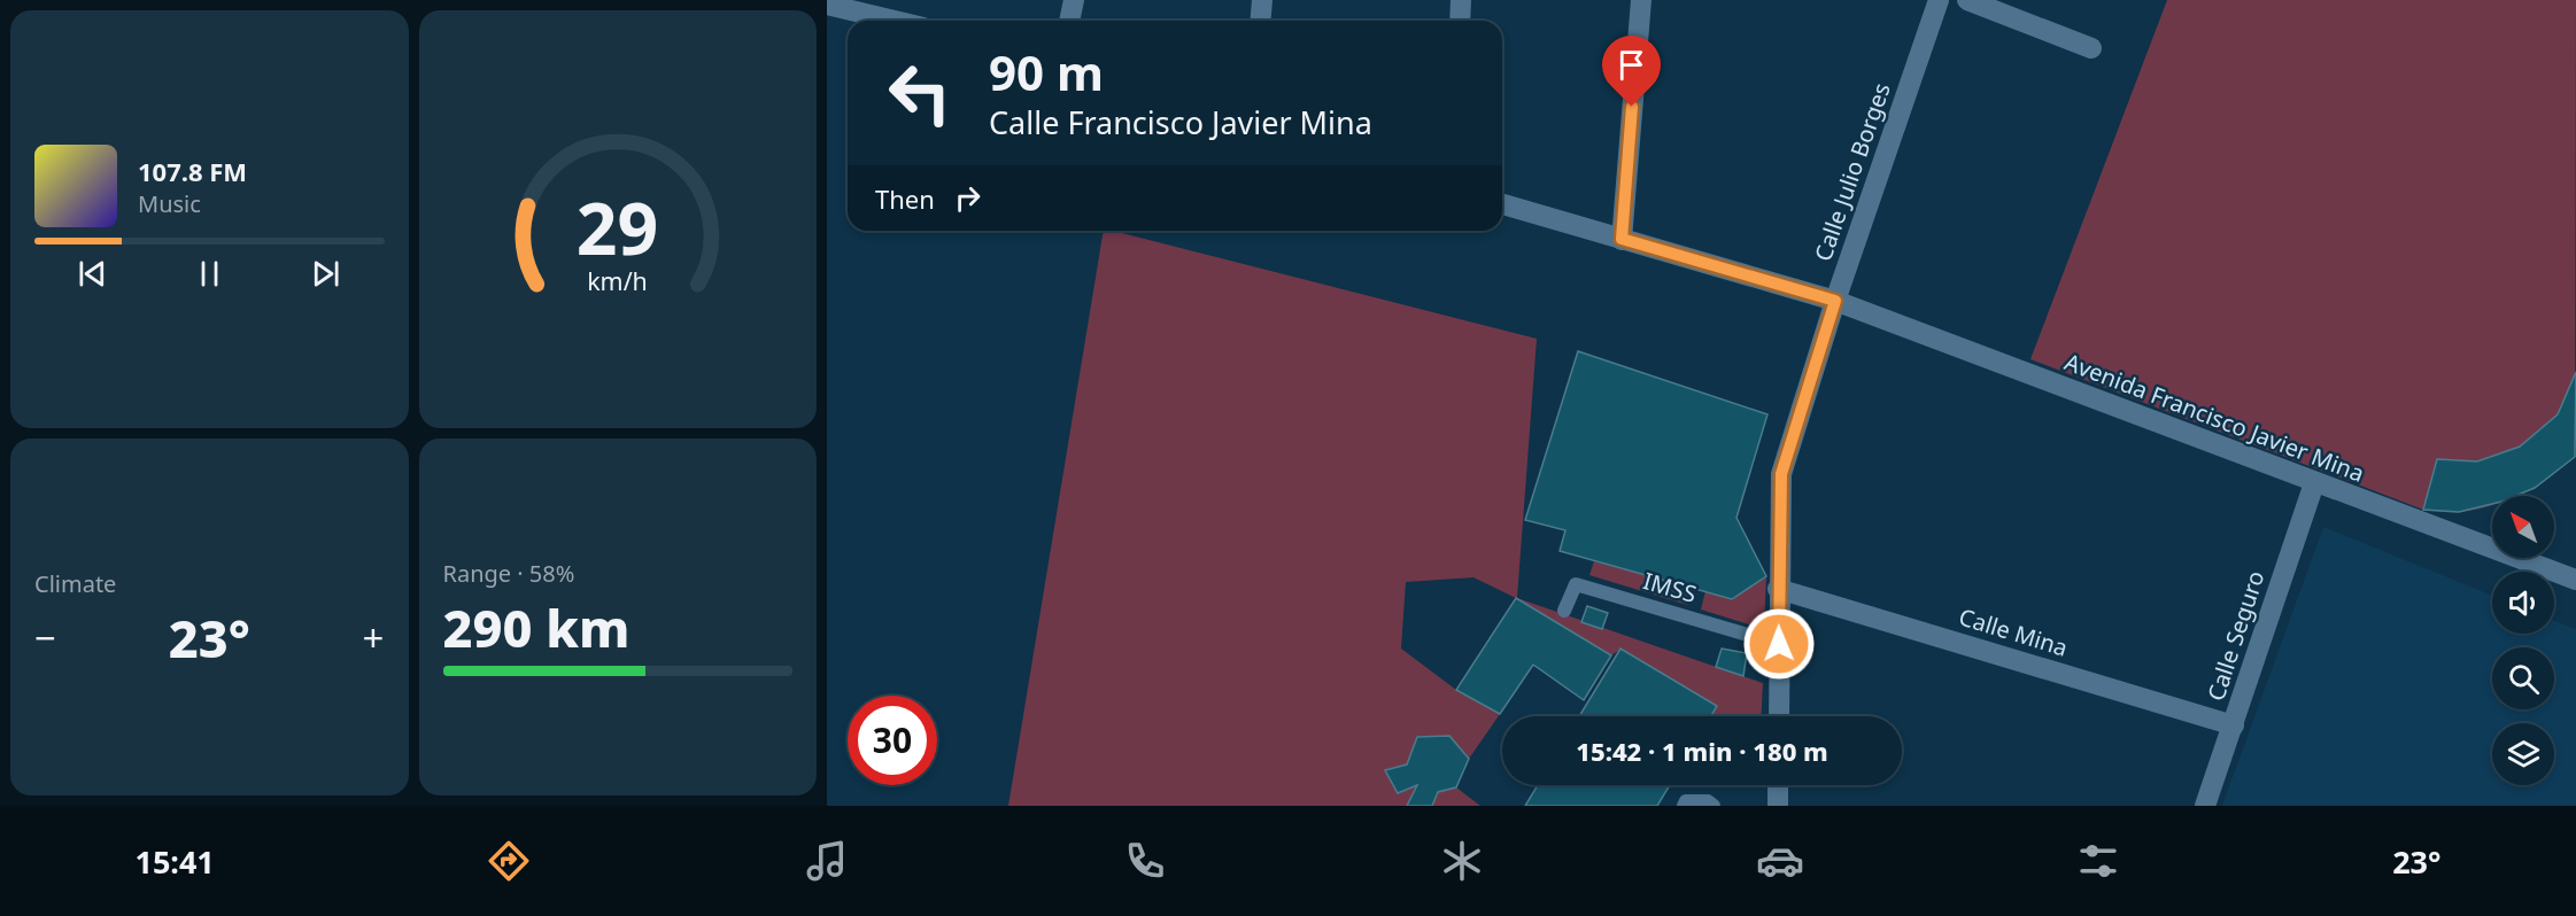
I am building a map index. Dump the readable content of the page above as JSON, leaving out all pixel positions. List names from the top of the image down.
{
  "streets": {
    "street": [
      "Calle Julio Borges",
      "Avenida Francisco Javier Mina",
      "Calle Mina",
      "Calle Seguro"
    ],
    "lane": ["IMSS"]
  },
  "crossings": [
    ["Calle Julio Borges", "Avenida Francisco Javier Mina"],
    ["Calle Julio Borges", "IMSS"],
    ["Calle Julio Borges", "Calle Mina"],
    ["Avenida Francisco Javier Mina", "Calle Seguro"],
    ["Calle Mina", "Calle Seguro"]
  ],
  "north": "top left",
  "page": {
    "turn": ["90 m", "Calle Francisco Javier Mina"],
    "song": ["107.8 FM", "Music"],
    "then": "Then",
    "tile": [
      "Climate",
      ["Range · 58%", "290 km"]
    ],
    "heat": ["−", "23°", "+"],
    "limit": "30",
    "trip": "15:42 · 1 min · 180 m",
    "tabs": ["15:41", "23°"],
    "gauge": ["29", "km/h"]
  }
}
